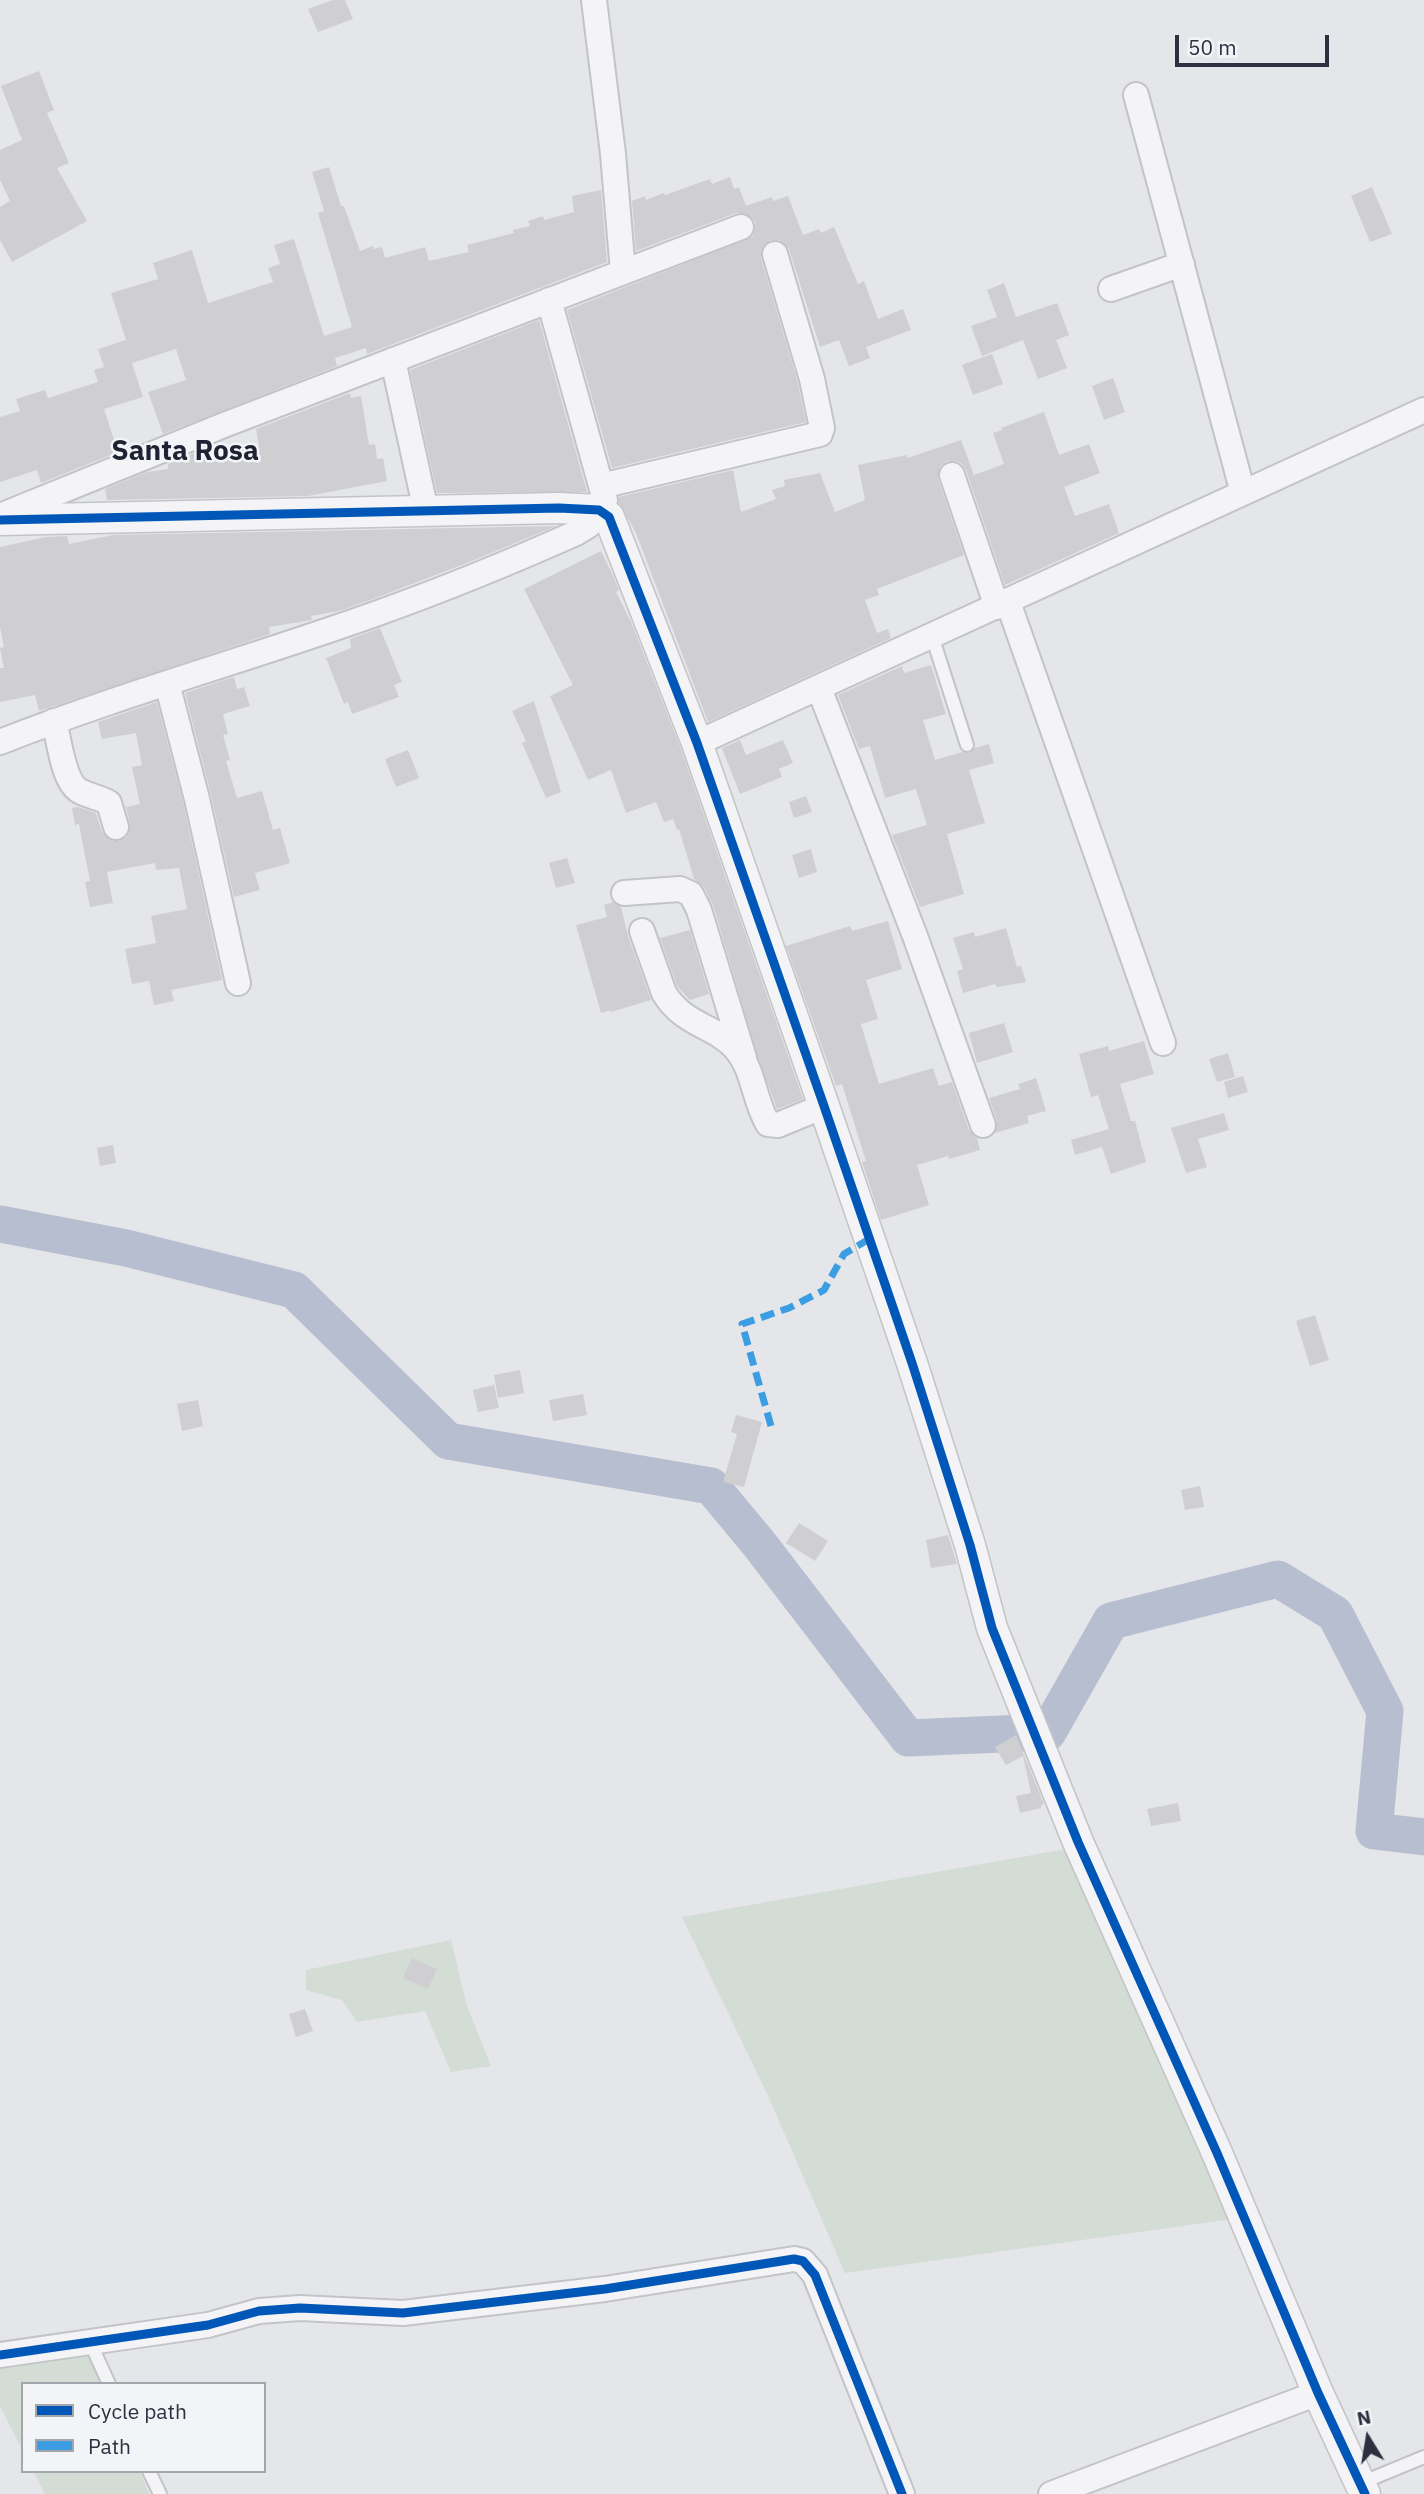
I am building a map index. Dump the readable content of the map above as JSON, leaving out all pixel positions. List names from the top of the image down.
{
  "districts": ["Santa Rosa"],
  "legend": ["Cycle path", "Path"],
  "scale_bar": "50 m",
  "north": "top"
}
